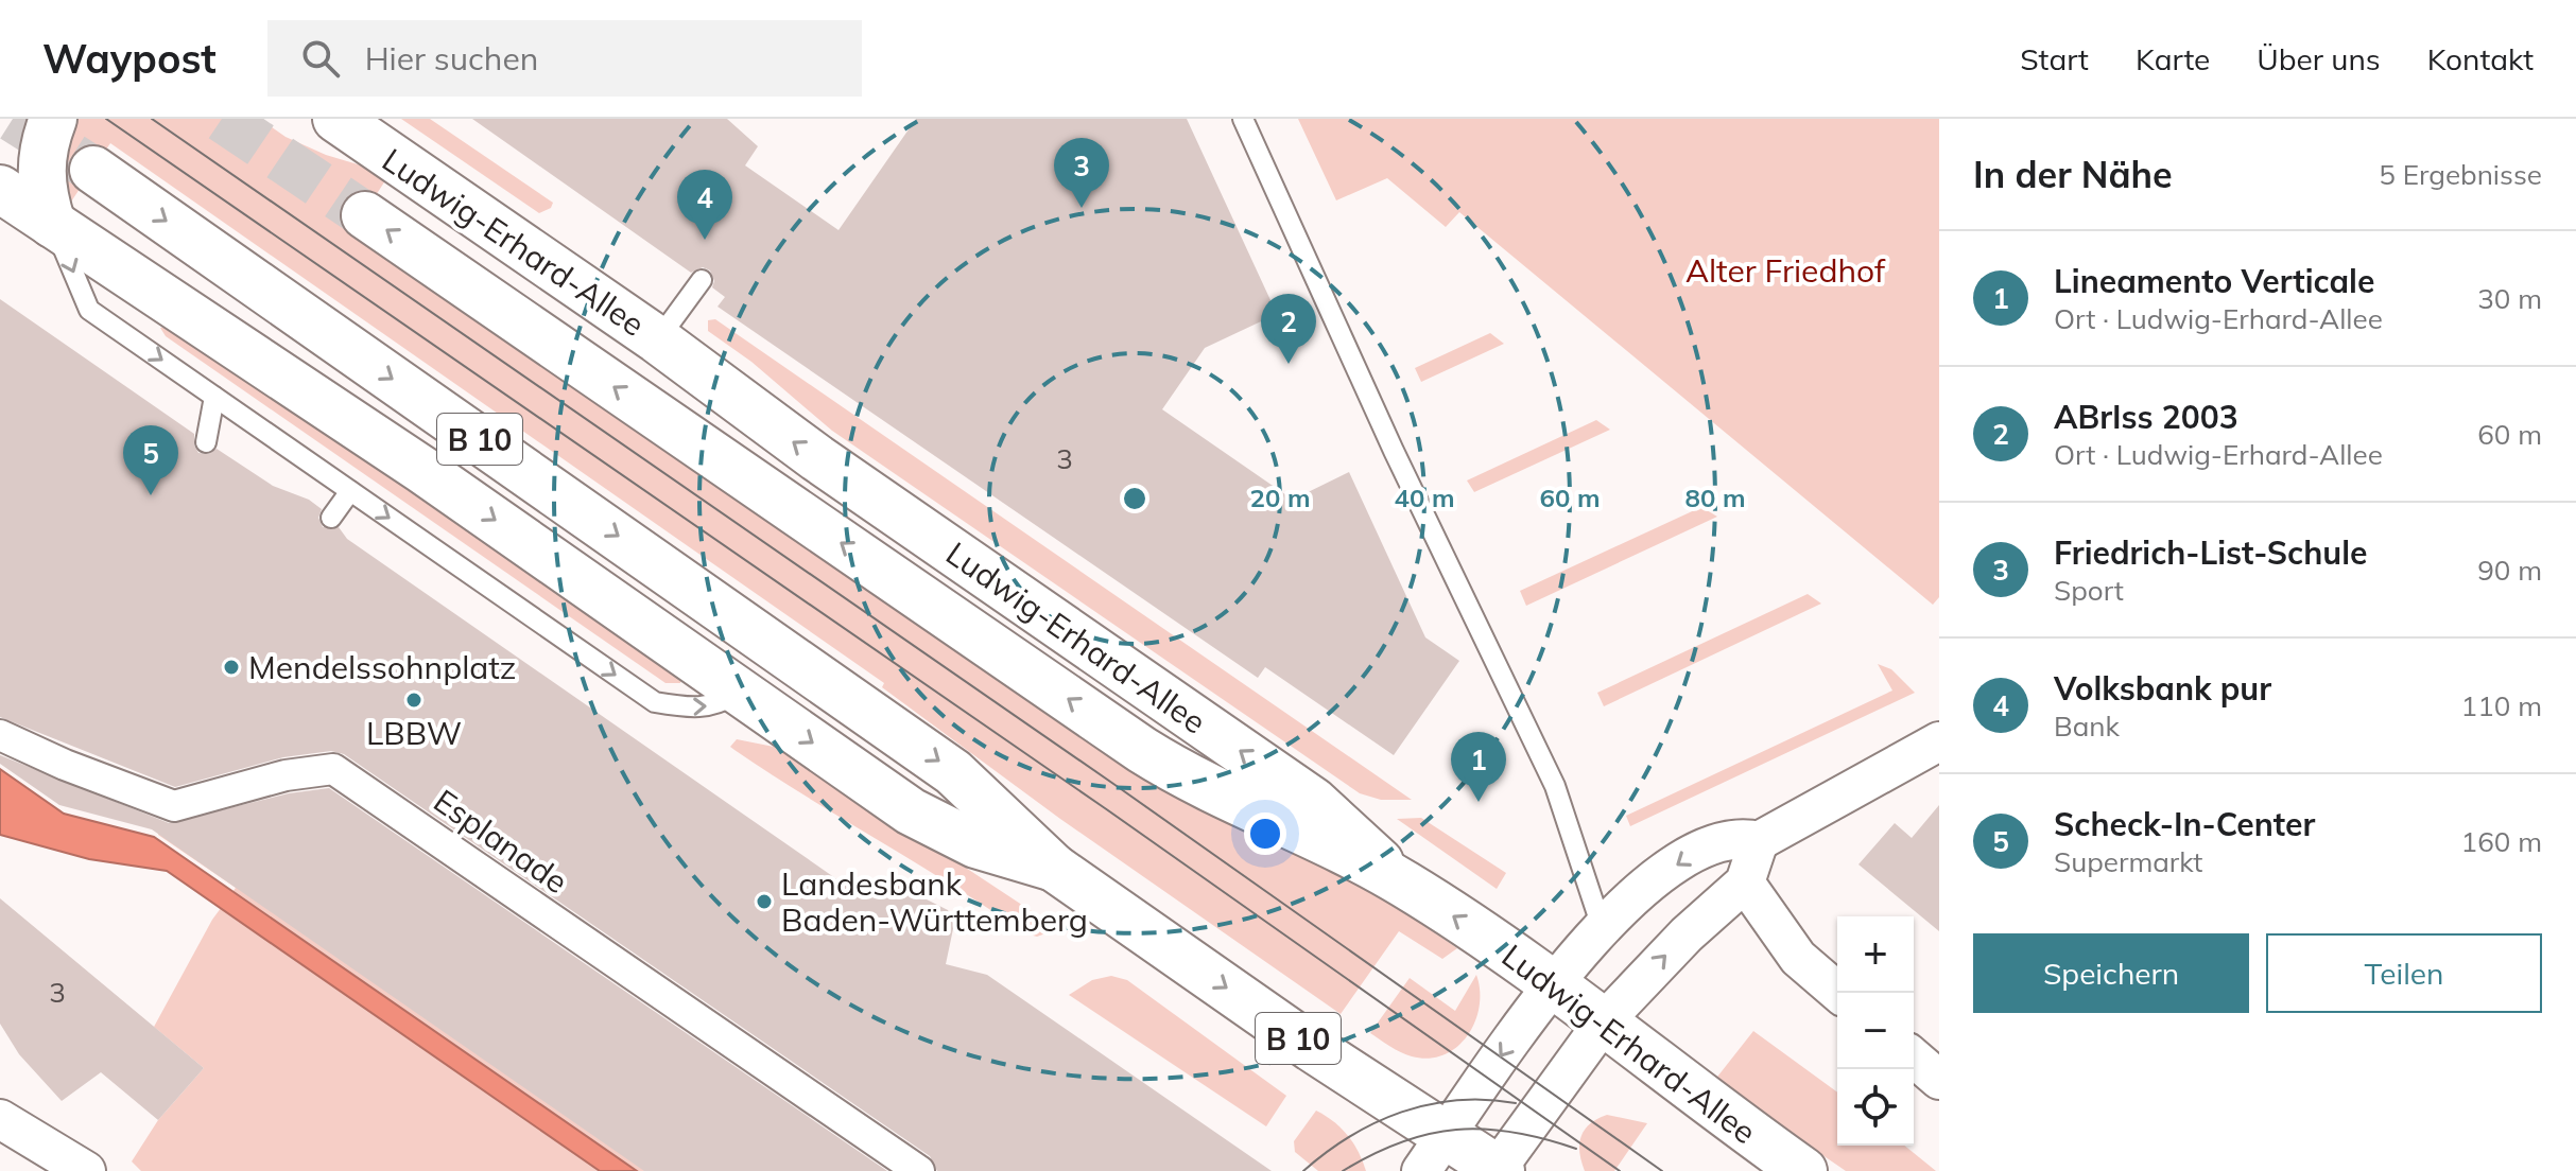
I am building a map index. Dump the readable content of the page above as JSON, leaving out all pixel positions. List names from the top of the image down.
{
  "streets": {
    "main road": ["Ludwig-Erhard-Allee", "B 10"],
    "street": ["Esplanade"]
  },
  "parks": ["Alter Friedhof"],
  "places": ["Mendelssohnplatz", "LBBW", "Landesbank Baden-Württemberg"],
  "house_numbers": ["3", "3"],
  "page": {
    "header": "Waypost",
    "search": "Hier suchen",
    "nav": [
      "Start",
      "Karte",
      "Über uns",
      "Kontakt"
    ],
    "heading": ["In der Nähe", "5 Ergebnisse"],
    "pins": [
      "3",
      "4",
      "2",
      "5",
      "1"
    ],
    "list": [
      {
        "mark": "1",
        "name": "Lineamento Verticale",
        "note": "Ort · Ludwig-Erhard-Allee",
        "value": "30 m"
      },
      {
        "mark": "2",
        "name": "ABrIss 2003",
        "note": "Ort · Ludwig-Erhard-Allee",
        "value": "60 m"
      },
      {
        "mark": "3",
        "name": "Friedrich-List-Schule",
        "note": "Sport",
        "value": "90 m"
      },
      {
        "mark": "4",
        "name": "Volksbank pur",
        "note": "Bank",
        "value": "110 m"
      },
      {
        "mark": "5",
        "name": "Scheck-In-Center",
        "note": "Supermarkt",
        "value": "160 m"
      }
    ],
    "buttons": ["Speichern", "Teilen"],
    "map_buttons": ["+", "−"]
  },
  "rings": [
    "20 m",
    "40 m",
    "60 m",
    "80 m"
  ]
}
